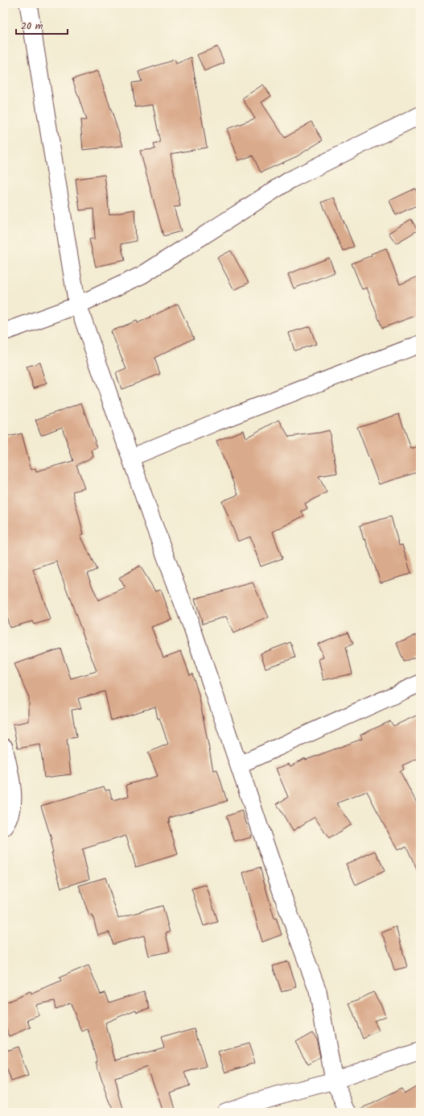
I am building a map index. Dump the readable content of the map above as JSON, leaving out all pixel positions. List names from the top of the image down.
{
  "scale_bar": "20 m"
}
